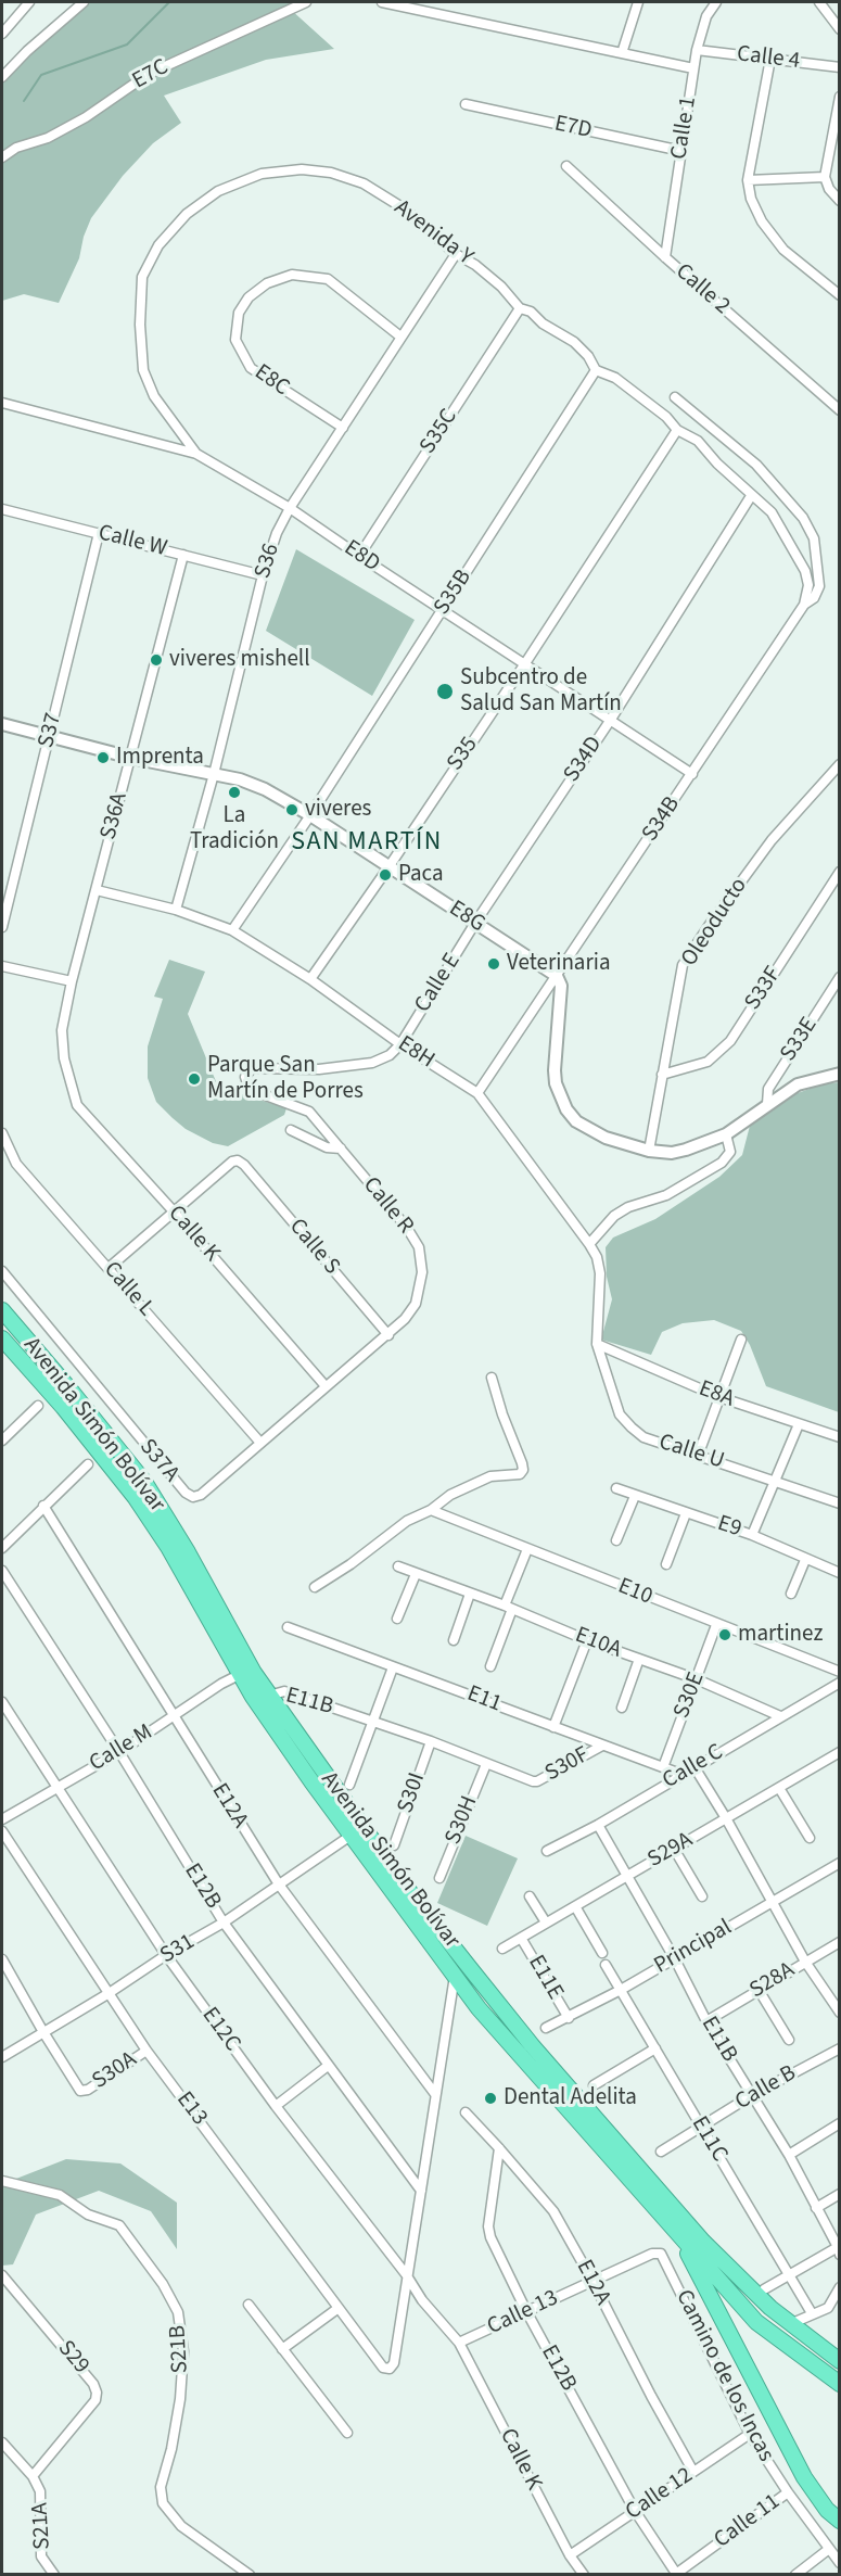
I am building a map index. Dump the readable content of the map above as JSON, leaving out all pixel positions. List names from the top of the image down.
{
  "streets": {
    "highway": ["Avenida Simón Bolívar"],
    "street": [
      "Calle 4",
      "E7C",
      "E7D",
      "Calle 1",
      "Avenida Y",
      "Calle 2",
      "E8C",
      "S35C",
      "Calle W",
      "E8D",
      "S36",
      "S35B",
      "S37",
      "S35",
      "S34D",
      "S36A",
      "S34B",
      "E8G",
      "Oleoducto",
      "Calle E",
      "S33F",
      "S33E",
      "E8H",
      "Calle R",
      "Calle K",
      "Calle S",
      "Calle L",
      "E8A",
      "Calle U",
      "S37A",
      "E9",
      "E10",
      "E10A",
      "S30E",
      "E11",
      "E11B",
      "Calle M",
      "S30F",
      "Calle C",
      "S30I",
      "E12A",
      "S30H",
      "S29A",
      "E12B",
      "Principal",
      "S31",
      "E11E",
      "S28A",
      "E12C",
      "S30A",
      "Calle B",
      "E13",
      "E11C",
      "Calle 13",
      "S21B",
      "S29",
      "Camino de los Incas",
      "Calle 12",
      "Calle 11",
      "S21A"
    ]
  },
  "crossings": [
    ["Calle 4", "Calle 1"],
    ["E7D", "Calle 1"],
    ["Calle 1", "Calle 2"],
    ["Avenida Y", "S35C"],
    ["Avenida Y", "E8D"],
    ["Avenida Y", "S36"],
    ["Avenida Y", "S35B"],
    ["Avenida Y", "S35"],
    ["Avenida Y", "S34D"],
    ["Avenida Y", "S34B"],
    ["E8C", "S36"],
    ["S35C", "E8D"],
    ["Calle W", "S36"],
    ["Calle W", "S37"],
    ["Calle W", "S36A"],
    ["E8D", "S36"],
    ["E8D", "S35B"],
    ["E8D", "S35"],
    ["E8D", "S34D"],
    ["E8D", "S34B"],
    ["S36", "E8G"],
    ["S36", "E8H"],
    ["S35B", "E8G"],
    ["S35B", "E8H"],
    ["S37", "E8G"],
    ["S35", "E8G"],
    ["S35", "E8H"],
    ["S34D", "E8G"],
    ["S34D", "Calle E"],
    ["S36A", "E8G"],
    ["S36A", "E8H"],
    ["S36A", "Calle K"],
    ["S34B", "E8G"],
    ["S34B", "E8H"],
    ["E8G", "Calle E"],
    ["Oleoducto", "S33F"],
    ["Calle E", "E8H"],
    ["Calle E", "Calle R"],
    ["E8H", "Calle R"],
    ["E8H", "E8A"],
    ["E8H", "Calle U"],
    ["Calle R", "Calle K"],
    ["Calle R", "Calle S"],
    ["Calle R", "Calle L"],
    ["Calle R", "S37A"],
    ["Calle K", "Calle S"],
    ["Calle K", "E12C"],
    ["Calle K", "Calle 13"],
    ["Calle K", "Calle 12"],
    ["E8A", "Calle U"],
    ["Avenida Simón Bolívar", "E11B"],
    ["Avenida Simón Bolívar", "Calle M"],
    ["Avenida Simón Bolívar", "S31"],
    ["E10", "S30E"],
    ["E10A", "S30E"],
    ["E10A", "Calle C"],
    ["S30E", "E11"],
    ["E11", "S30F"],
    ["E11", "Calle C"],
    ["E11B", "S30F"],
    ["E11B", "Calle C"],
    ["E11B", "S30I"],
    ["E11B", "S30H"],
    ["E11B", "S29A"],
    ["E11B", "Principal"],
    ["E11B", "S28A"],
    ["E11B", "Calle B"],
    ["Calle M", "E12A"],
    ["Calle M", "E12B"],
    ["Calle M", "E12C"],
    ["E12A", "E12B"],
    ["E12A", "S31"],
    ["E12A", "Calle 13"],
    ["E12A", "Calle 12"],
    ["S29A", "E11E"],
    ["E12B", "S31"],
    ["E12B", "Calle 13"],
    ["E12B", "Calle 12"],
    ["E12B", "Calle 11"],
    ["Principal", "E11E"],
    ["Principal", "E11C"],
    ["S31", "E12C"],
    ["S31", "S30A"],
    ["S31", "E13"],
    ["E12C", "E13"],
    ["E12C", "Calle 13"],
    ["S30A", "E13"],
    ["Calle B", "E11C"],
    ["Calle 13", "Camino de los Incas"],
    ["S29", "S21A"],
    ["Camino de los Incas", "Calle 12"],
    ["Camino de los Incas", "Calle 11"]
  ],
  "districts": ["SAN MARTÍN"],
  "places": [
    "viveres mishell",
    "Subcentro de Salud San Martín",
    "Imprenta",
    "La Tradición",
    "viveres",
    "Paca",
    "Veterinaria",
    "Parque San Martín de Porres",
    "martinez",
    "Dental Adelita"
  ]
}
